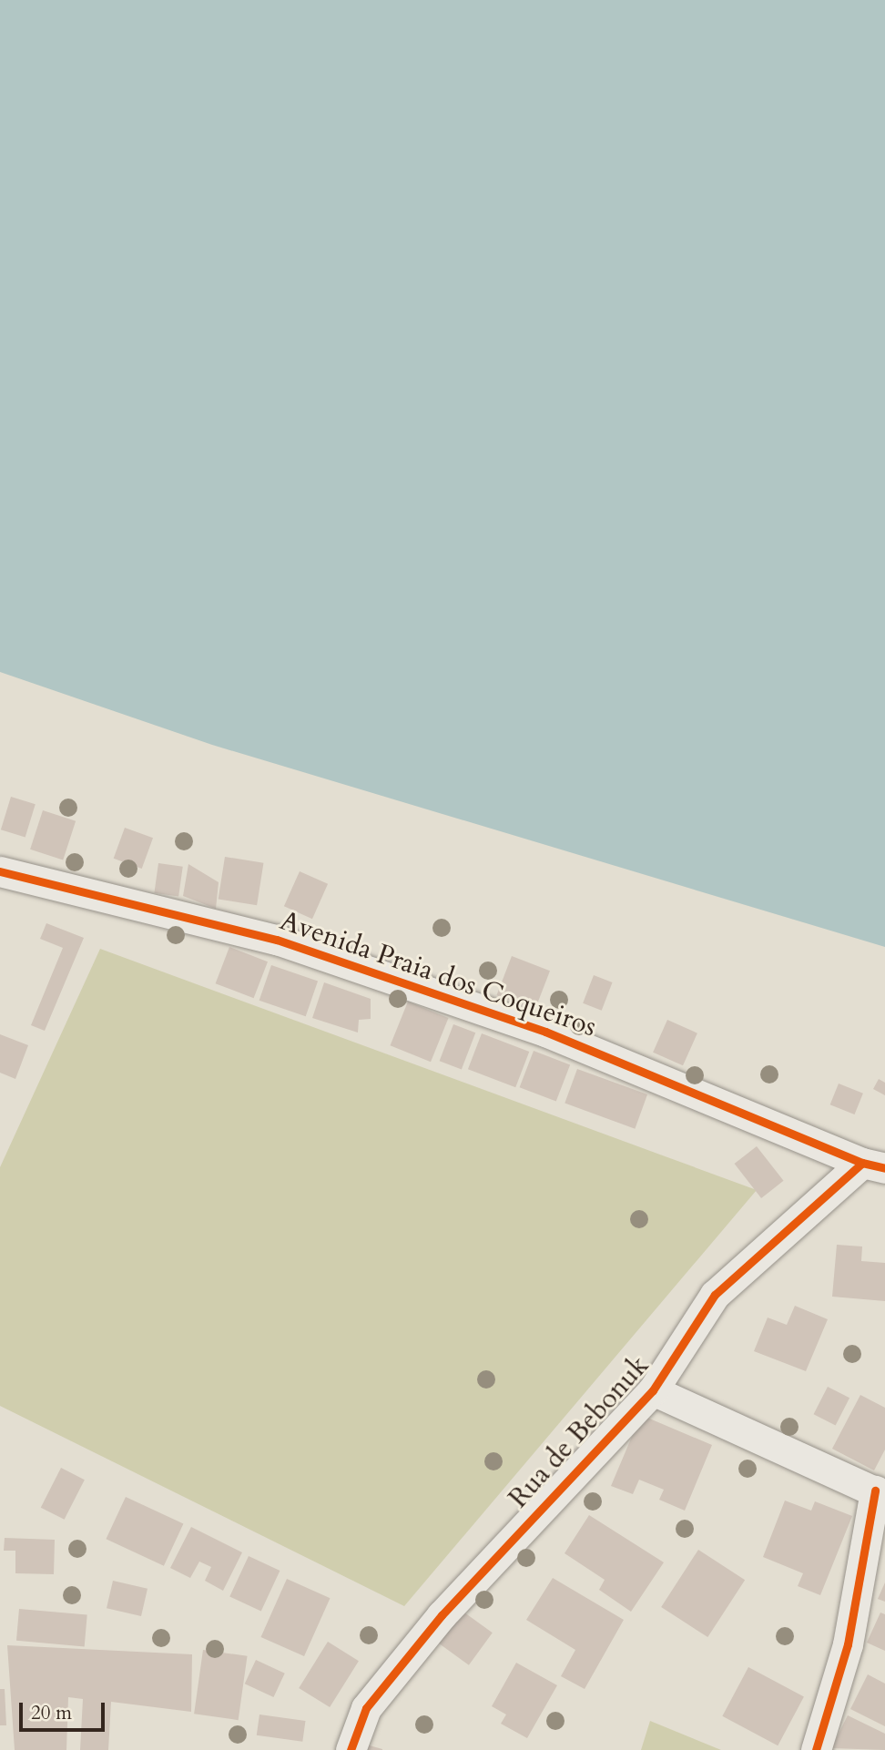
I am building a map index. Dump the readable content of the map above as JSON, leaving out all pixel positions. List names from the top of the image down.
{
  "streets": {
    "street": ["Avenida Praia dos Coqueiros", "Rua de Bebonuk"]
  },
  "crossings": [
    ["Avenida Praia dos Coqueiros", "Rua de Bebonuk"]
  ],
  "scale_bar": "20 m"
}
